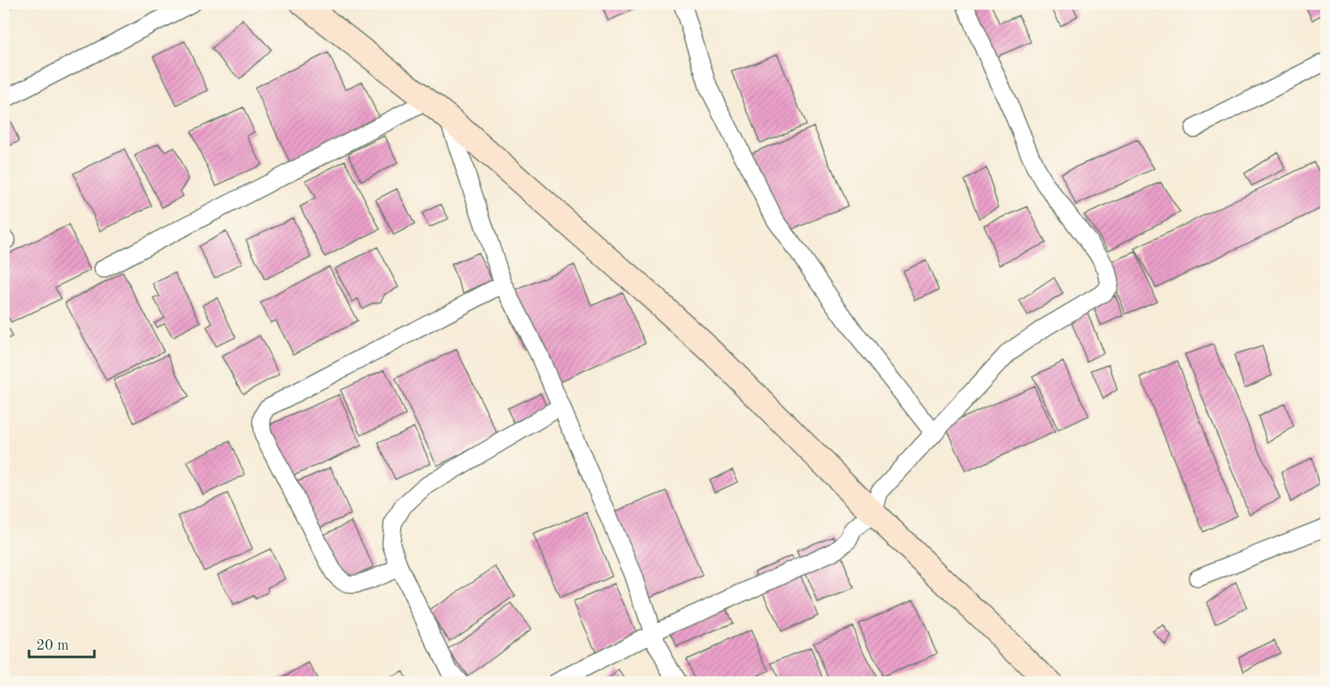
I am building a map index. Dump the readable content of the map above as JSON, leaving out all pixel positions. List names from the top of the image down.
{
  "scale_bar": "20 m"
}
